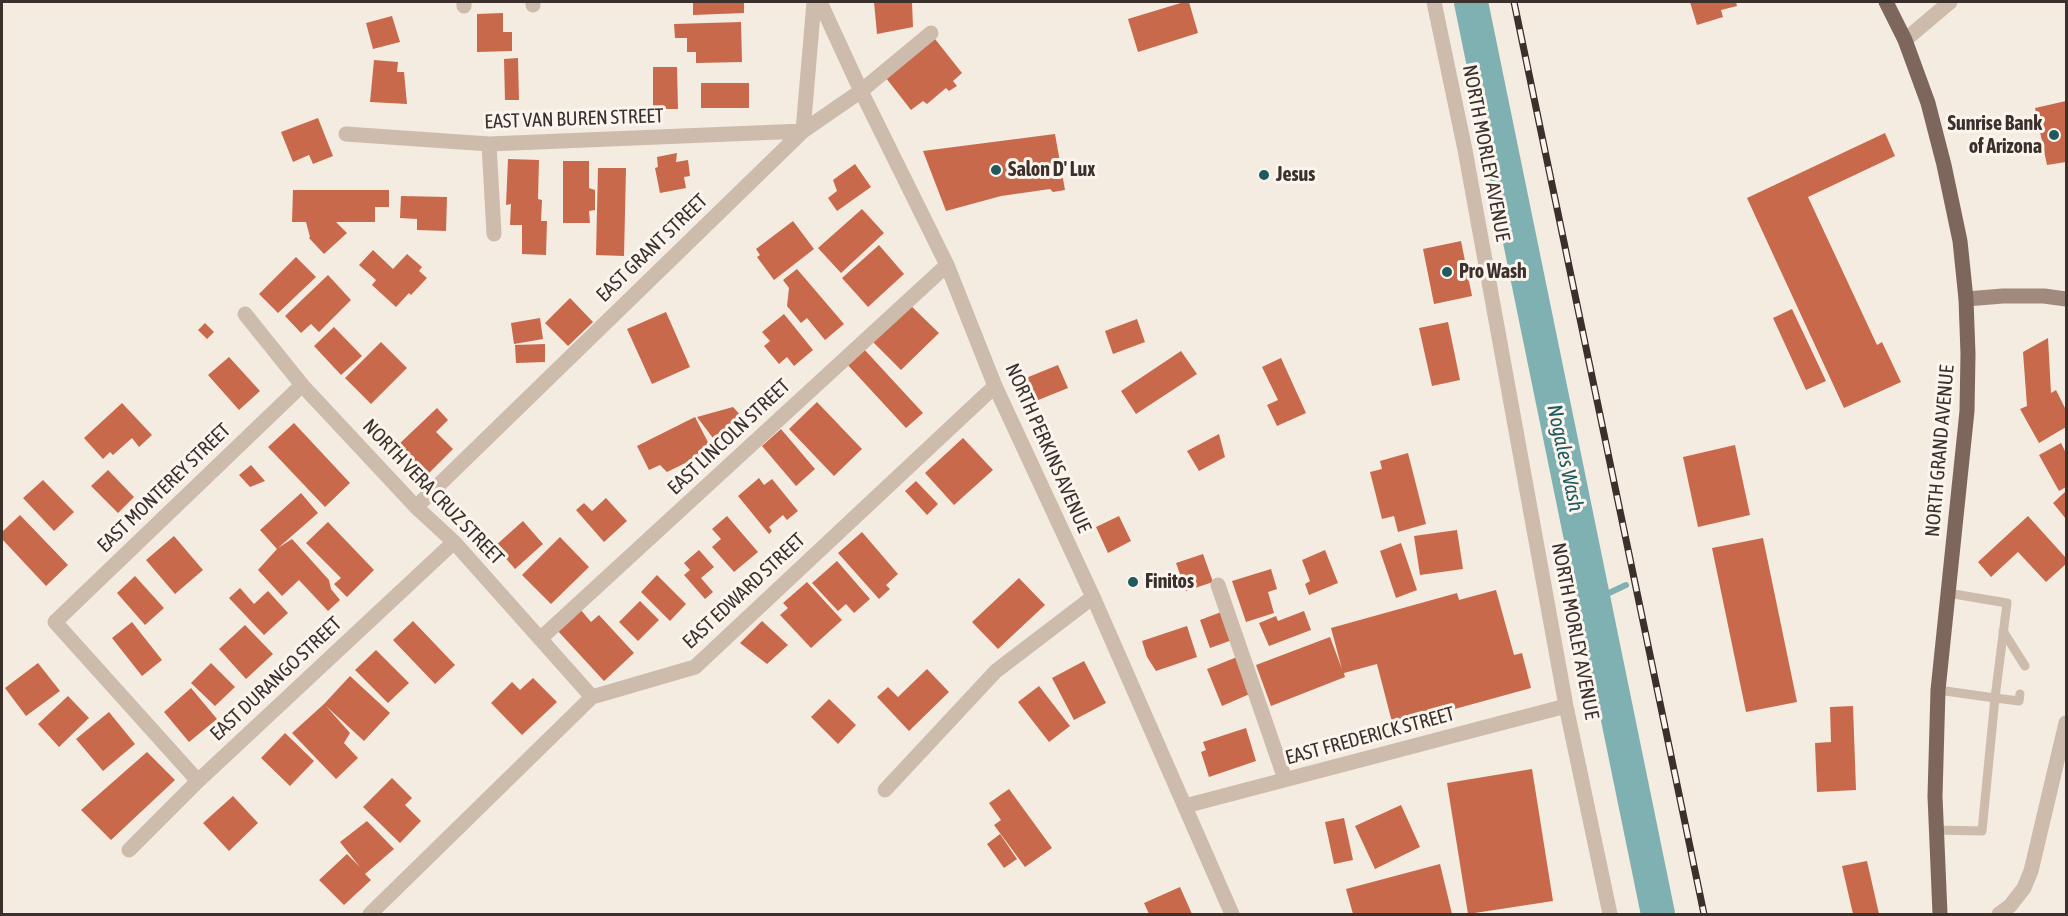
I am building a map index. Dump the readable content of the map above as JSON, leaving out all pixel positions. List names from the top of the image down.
{
  "streets": {
    "main road": ["NORTH GRAND AVENUE"],
    "street": [
      "EAST VAN BUREN STREET",
      "NORTH MORLEY AVENUE",
      "EAST GRANT STREET",
      "EAST LINCOLN STREET",
      "NORTH PERKINS AVENUE",
      "EAST MONTEREY STREET",
      "NORTH VERA CRUZ STREET",
      "EAST EDWARD STREET",
      "EAST DURANGO STREET",
      "EAST FREDERICK STREET"
    ]
  },
  "crossings": [
    ["EAST VAN BUREN STREET", "EAST GRANT STREET"],
    ["NORTH MORLEY AVENUE", "EAST FREDERICK STREET"],
    ["EAST GRANT STREET", "NORTH PERKINS AVENUE"],
    ["EAST GRANT STREET", "NORTH VERA CRUZ STREET"],
    ["EAST LINCOLN STREET", "NORTH PERKINS AVENUE"],
    ["EAST LINCOLN STREET", "NORTH VERA CRUZ STREET"],
    ["NORTH PERKINS AVENUE", "EAST EDWARD STREET"],
    ["NORTH PERKINS AVENUE", "EAST FREDERICK STREET"],
    ["EAST MONTEREY STREET", "NORTH VERA CRUZ STREET"],
    ["EAST MONTEREY STREET", "EAST DURANGO STREET"],
    ["NORTH VERA CRUZ STREET", "EAST EDWARD STREET"],
    ["NORTH VERA CRUZ STREET", "EAST DURANGO STREET"]
  ],
  "water": ["Nogales Wash"],
  "places": [
    "Sunrise Bank of Arizona",
    "Salon D' Lux",
    "Jesus",
    "Pro Wash",
    "Finitos"
  ]
}
